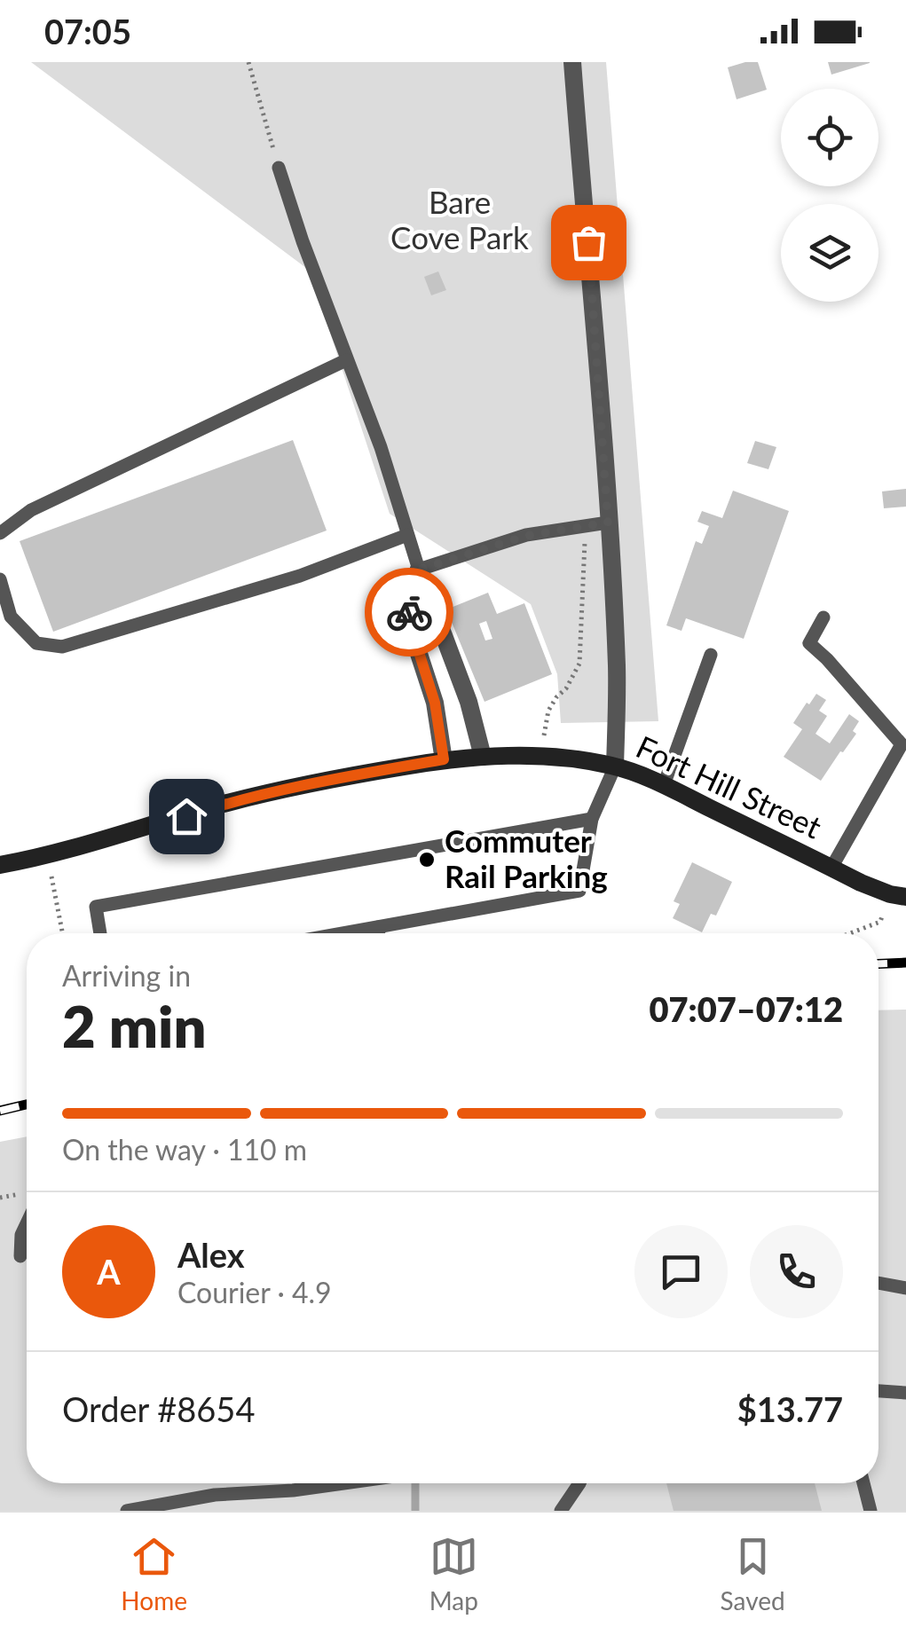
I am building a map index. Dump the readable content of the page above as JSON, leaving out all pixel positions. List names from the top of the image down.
{
  "streets": {
    "main road": ["Fort Hill Street"]
  },
  "parks": ["Bare Cove Park"],
  "places": ["Commuter Rail Parking"],
  "page": {
    "status": "07:05",
    "heading": ["2 min", "Arriving in", "07:07–07:12"],
    "panel": [
      "Alex",
      "Courier · 4.9",
      "Order #8654",
      "$13.77"
    ],
    "bar": "On the way · 110 m",
    "round": "A",
    "tabs": ["Home", "Map", "Saved"]
  }
}
